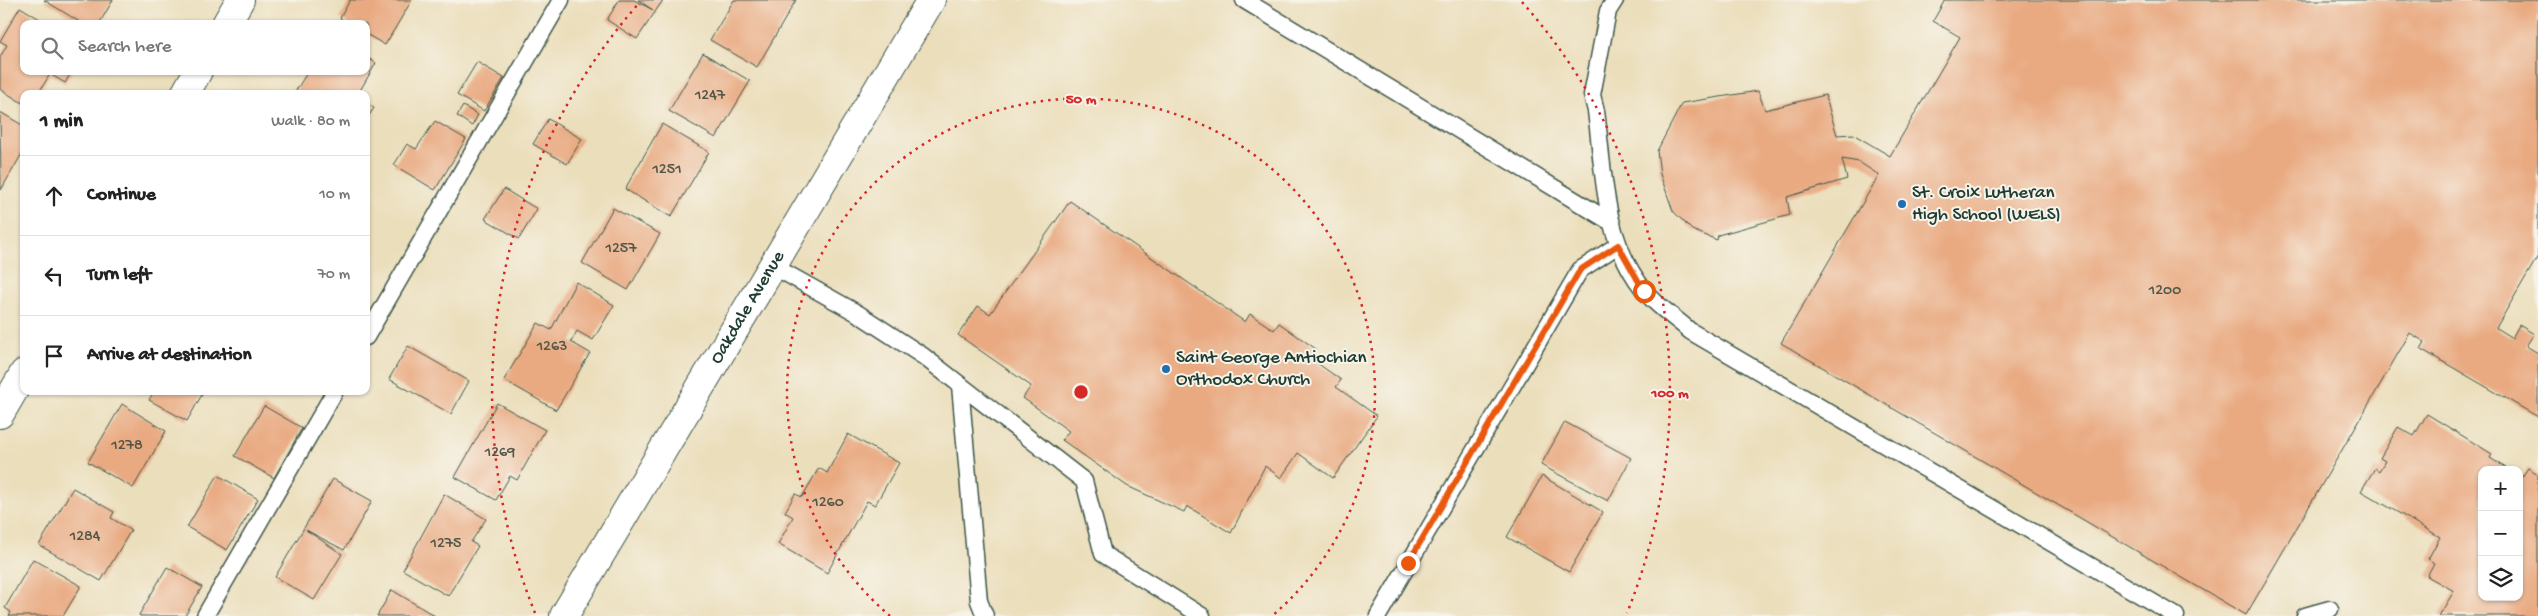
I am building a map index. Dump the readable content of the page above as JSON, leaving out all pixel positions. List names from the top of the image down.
{
  "streets": {
    "street": ["Oakdale Avenue"]
  },
  "places": ["St. Croix Lutheran High School (WELS)", "Saint George Antiochian Orthodox Church"],
  "house_numbers": [
    "1247",
    "1251",
    "1257",
    "1200",
    "1263",
    "1278",
    "1269",
    "1260",
    "1284",
    "1275"
  ],
  "page": {
    "search": "Search here",
    "heading": ["1 min", "Walk · 80 m"],
    "list": [
      ["Continue", "10 m"],
      ["Turn left", "70 m"],
      "Arrive at destination"
    ],
    "map_buttons": ["+", "−"]
  },
  "rings": ["50 m", "100 m"]
}
